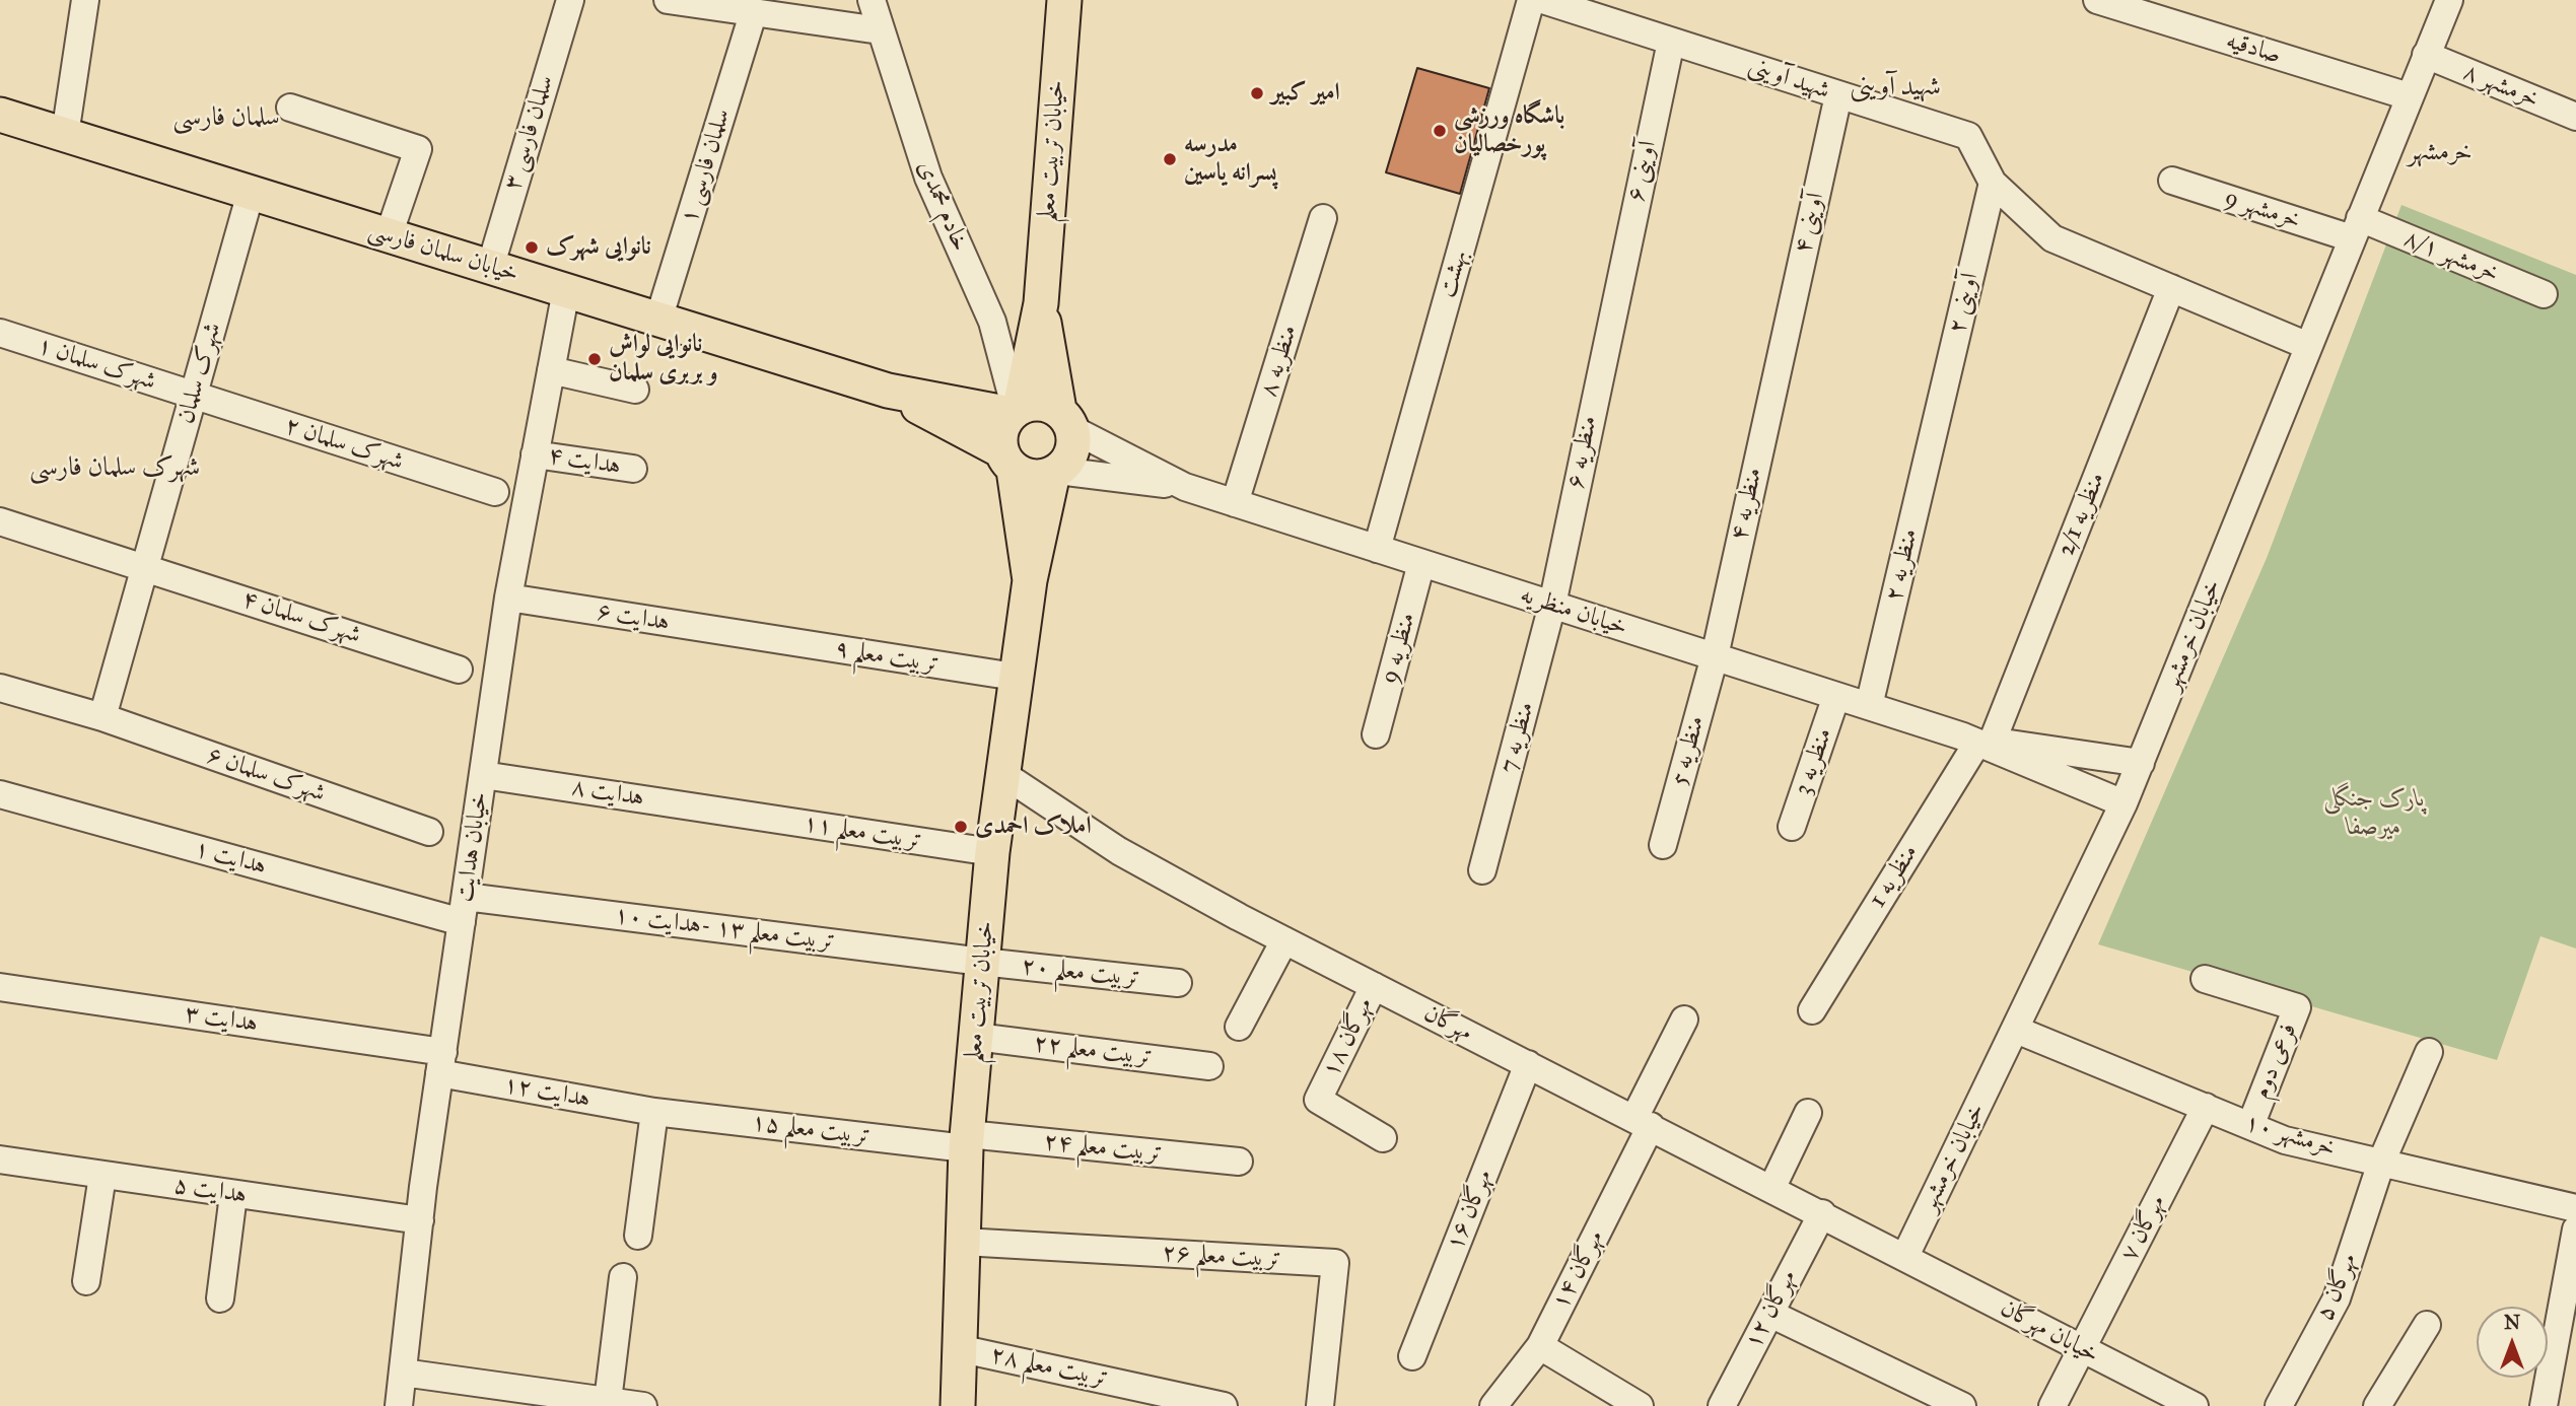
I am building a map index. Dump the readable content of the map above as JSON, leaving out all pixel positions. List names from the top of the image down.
{
  "streets": {
    "main road": ["خیابان تربیت معلم", "خیابان سلمان فارسی"],
    "street": [
      "صادقیه",
      "شهید آوینی",
      "خرمشهر ۸",
      "سلمان فارسی ۳",
      "سلمان فارسی ۱",
      "آوینی ۶",
      "خادم محمدی",
      "خرمشهر 9",
      "آوینی ۴",
      "خرمشهر ۸/۱",
      "بهشت",
      "آوینی ۲",
      "منظریه ۸",
      "شهرک سلمان ۱",
      "شهرک سلمان",
      "شهرک سلمان ۲",
      "منظریه ۶",
      "هدایت ۴",
      "منظریه ۴",
      "منظریه 2/1",
      "منظریه ۲",
      "خیابان منظریه",
      "شهرک سلمان ۴",
      "هدایت ۶",
      "خیابان خرمشهر",
      "منظریه 9",
      "تربیت معلم ۹",
      "منظریه 7",
      "منظریه 5",
      "منظریه 3",
      "شهرک سلمان ۶",
      "هدایت ۸",
      "تربیت معلم ۱۱",
      "خیابان هدایت",
      "هدایت ۱",
      "منظریه 1",
      "تربیت معلم ۱۳ -هدایت ۱۰",
      "تربیت معلم ۲۰",
      "هدایت ۳",
      "مهرگان",
      "مهرگان ۱۸",
      "تربیت معلم ۲۲",
      "فرعی دوم",
      "هدایت ۱۲",
      "تربیت معلم ۱۵",
      "خرمشهر ۱۰",
      "تربیت معلم ۲۴",
      "هدایت ۵",
      "مهرگان ۱۶",
      "مهرگان ۷",
      "تربیت معلم ۲۶",
      "مهرگان ۱۴",
      "مهرگان ۵",
      "مهرگان ۱۲",
      "خیابان مهرگان",
      "تربیت معلم ۲۸"
    ]
  },
  "crossings": [
    ["صادقیه", "خیابان خرمشهر"],
    ["شهید آوینی", "آوینی ۶"],
    ["شهید آوینی", "آوینی ۴"],
    ["شهید آوینی", "آوینی ۲"],
    ["شهید آوینی", "منظریه 2/1"],
    ["شهید آوینی", "خیابان خرمشهر"],
    ["خرمشهر ۸", "خیابان خرمشهر"],
    ["سلمان فارسی ۳", "خیابان سلمان فارسی"],
    ["خیابان تربیت معلم", "تربیت معلم ۹"],
    ["خیابان تربیت معلم", "تربیت معلم ۱۱"],
    ["خیابان تربیت معلم", "تربیت معلم ۱۳ -هدایت ۱۰"],
    ["خیابان تربیت معلم", "تربیت معلم ۲۰"],
    ["خیابان تربیت معلم", "مهرگان"],
    ["خیابان تربیت معلم", "تربیت معلم ۲۲"],
    ["خیابان تربیت معلم", "تربیت معلم ۱۵"],
    ["خیابان تربیت معلم", "تربیت معلم ۲۴"],
    ["خیابان تربیت معلم", "تربیت معلم ۲۶"],
    ["خیابان تربیت معلم", "تربیت معلم ۲۸"],
    ["سلمان فارسی ۱", "خیابان سلمان فارسی"],
    ["آوینی ۶", "منظریه ۶"],
    ["خرمشهر 9", "خرمشهر ۸/۱"],
    ["خرمشهر 9", "خیابان خرمشهر"],
    ["آوینی ۴", "منظریه ۴"],
    ["خیابان سلمان فارسی", "شهرک سلمان"],
    ["خیابان سلمان فارسی", "خیابان هدایت"],
    ["خرمشهر ۸/۱", "خیابان خرمشهر"],
    ["بهشت", "خیابان منظریه"],
    ["آوینی ۲", "منظریه ۲"],
    ["منظریه ۸", "خیابان منظریه"],
    ["شهرک سلمان ۱", "شهرک سلمان"],
    ["شهرک سلمان ۱", "شهرک سلمان ۲"],
    ["شهرک سلمان", "شهرک سلمان ۲"],
    ["شهرک سلمان", "شهرک سلمان ۴"],
    ["شهرک سلمان", "شهرک سلمان ۶"],
    ["منظریه ۶", "خیابان منظریه"],
    ["منظریه ۶", "منظریه 7"],
    ["هدایت ۴", "خیابان هدایت"],
    ["منظریه ۴", "خیابان منظریه"],
    ["منظریه ۴", "منظریه 5"],
    ["منظریه 2/1", "خیابان منظریه"],
    ["منظریه 2/1", "منظریه 1"],
    ["منظریه ۲", "خیابان منظریه"],
    ["خیابان منظریه", "منظریه 9"],
    ["خیابان منظریه", "منظریه 7"],
    ["خیابان منظریه", "منظریه 5"],
    ["خیابان منظریه", "منظریه 3"],
    ["خیابان منظریه", "منظریه 1"],
    ["هدایت ۶", "تربیت معلم ۹"],
    ["هدایت ۶", "خیابان هدایت"],
    ["خیابان خرمشهر", "مهرگان"],
    ["خیابان خرمشهر", "خرمشهر ۱۰"],
    ["خیابان خرمشهر", "خیابان مهرگان"],
    ["هدایت ۸", "تربیت معلم ۱۱"],
    ["هدایت ۸", "خیابان هدایت"],
    ["خیابان هدایت", "هدایت ۱"],
    ["خیابان هدایت", "تربیت معلم ۱۳ -هدایت ۱۰"],
    ["خیابان هدایت", "هدایت ۳"],
    ["خیابان هدایت", "هدایت ۱۲"],
    ["خیابان هدایت", "هدایت ۵"],
    ["هدایت ۱", "تربیت معلم ۱۳ -هدایت ۱۰"],
    ["تربیت معلم ۱۳ -هدایت ۱۰", "تربیت معلم ۲۰"],
    ["هدایت ۳", "هدایت ۱۲"],
    ["مهرگان", "مهرگان ۱۸"],
    ["مهرگان", "مهرگان ۱۶"],
    ["مهرگان", "مهرگان ۱۴"],
    ["مهرگان", "مهرگان ۱۲"],
    ["مهرگان", "خیابان مهرگان"],
    ["فرعی دوم", "خرمشهر ۱۰"],
    ["هدایت ۱۲", "تربیت معلم ۱۵"],
    ["تربیت معلم ۱۵", "تربیت معلم ۲۴"],
    ["خرمشهر ۱۰", "مهرگان ۷"],
    ["خرمشهر ۱۰", "مهرگان ۵"],
    ["مهرگان ۷", "خیابان مهرگان"]
  ],
  "districts": [
    "شهید آوینی",
    "سلمان فارسی",
    "خرمشهر",
    "شهرک سلمان فارسی"
  ],
  "parks": ["پارک جنگلی میرصفا"],
  "places": [
    "امیر کبیر",
    "باشگاه ورزشی پورخصالیان",
    "مدرسه پسرانه یاسین",
    "نانوایی شهرک",
    "نانوایی لواش و بربری سلمان",
    "املاک احمدی"
  ],
  "north": "top"
}
